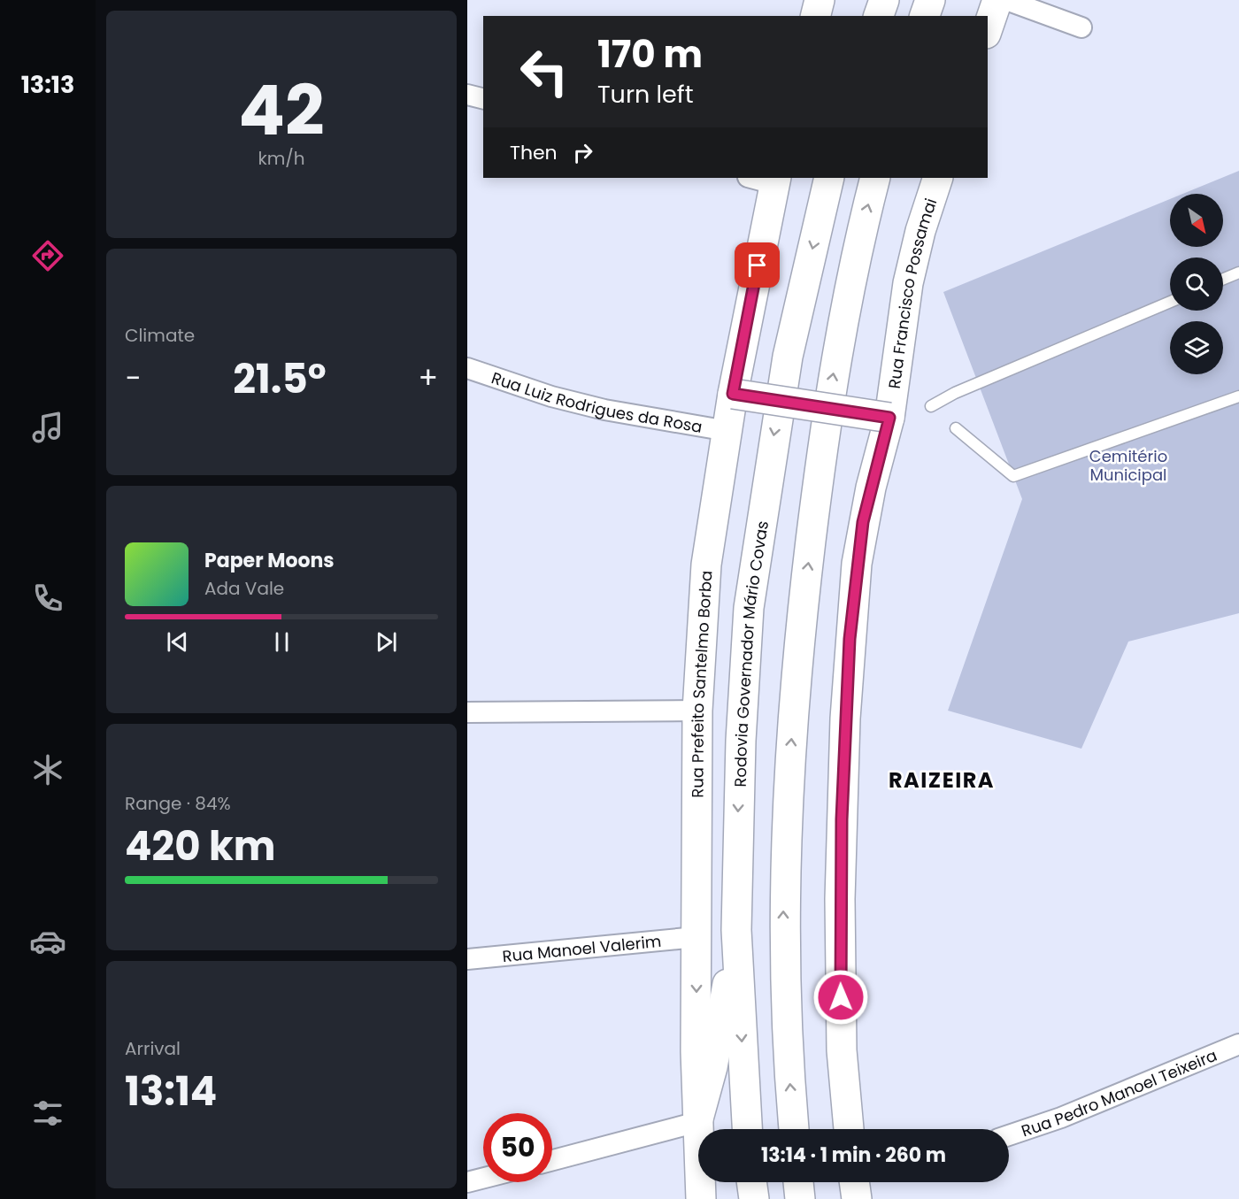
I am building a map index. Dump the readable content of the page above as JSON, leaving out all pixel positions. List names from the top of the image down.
{
  "streets": {
    "main road": ["Rua Francisco Possamai", "Rodovia Governador Mário Covas", "Rua Prefeito Santelmo Borba"],
    "street": ["Rua Luiz Rodrigues da Rosa", "Rua Manoel Valerim", "Rua Pedro Manoel Teixeira"]
  },
  "crossings": [
    ["Rua Luiz Rodrigues da Rosa", "Rua Prefeito Santelmo Borba"],
    ["Rua Prefeito Santelmo Borba", "Rua Manoel Valerim"]
  ],
  "districts": ["RAIZEIRA"],
  "parks": ["Cemitério Municipal"],
  "north": "bottom right",
  "page": {
    "tabs": "13:13",
    "tile": [
      ["42", "km/h"],
      "Climate",
      ["Range · 84%", "420 km"],
      ["Arrival", "13:14"]
    ],
    "turn": ["170 m", "Turn left"],
    "then": "Then",
    "heat": ["−", "21.5°", "+"],
    "song": ["Paper Moons", "Ada Vale"],
    "limit": "50",
    "trip": "13:14 · 1 min · 260 m"
  }
}
